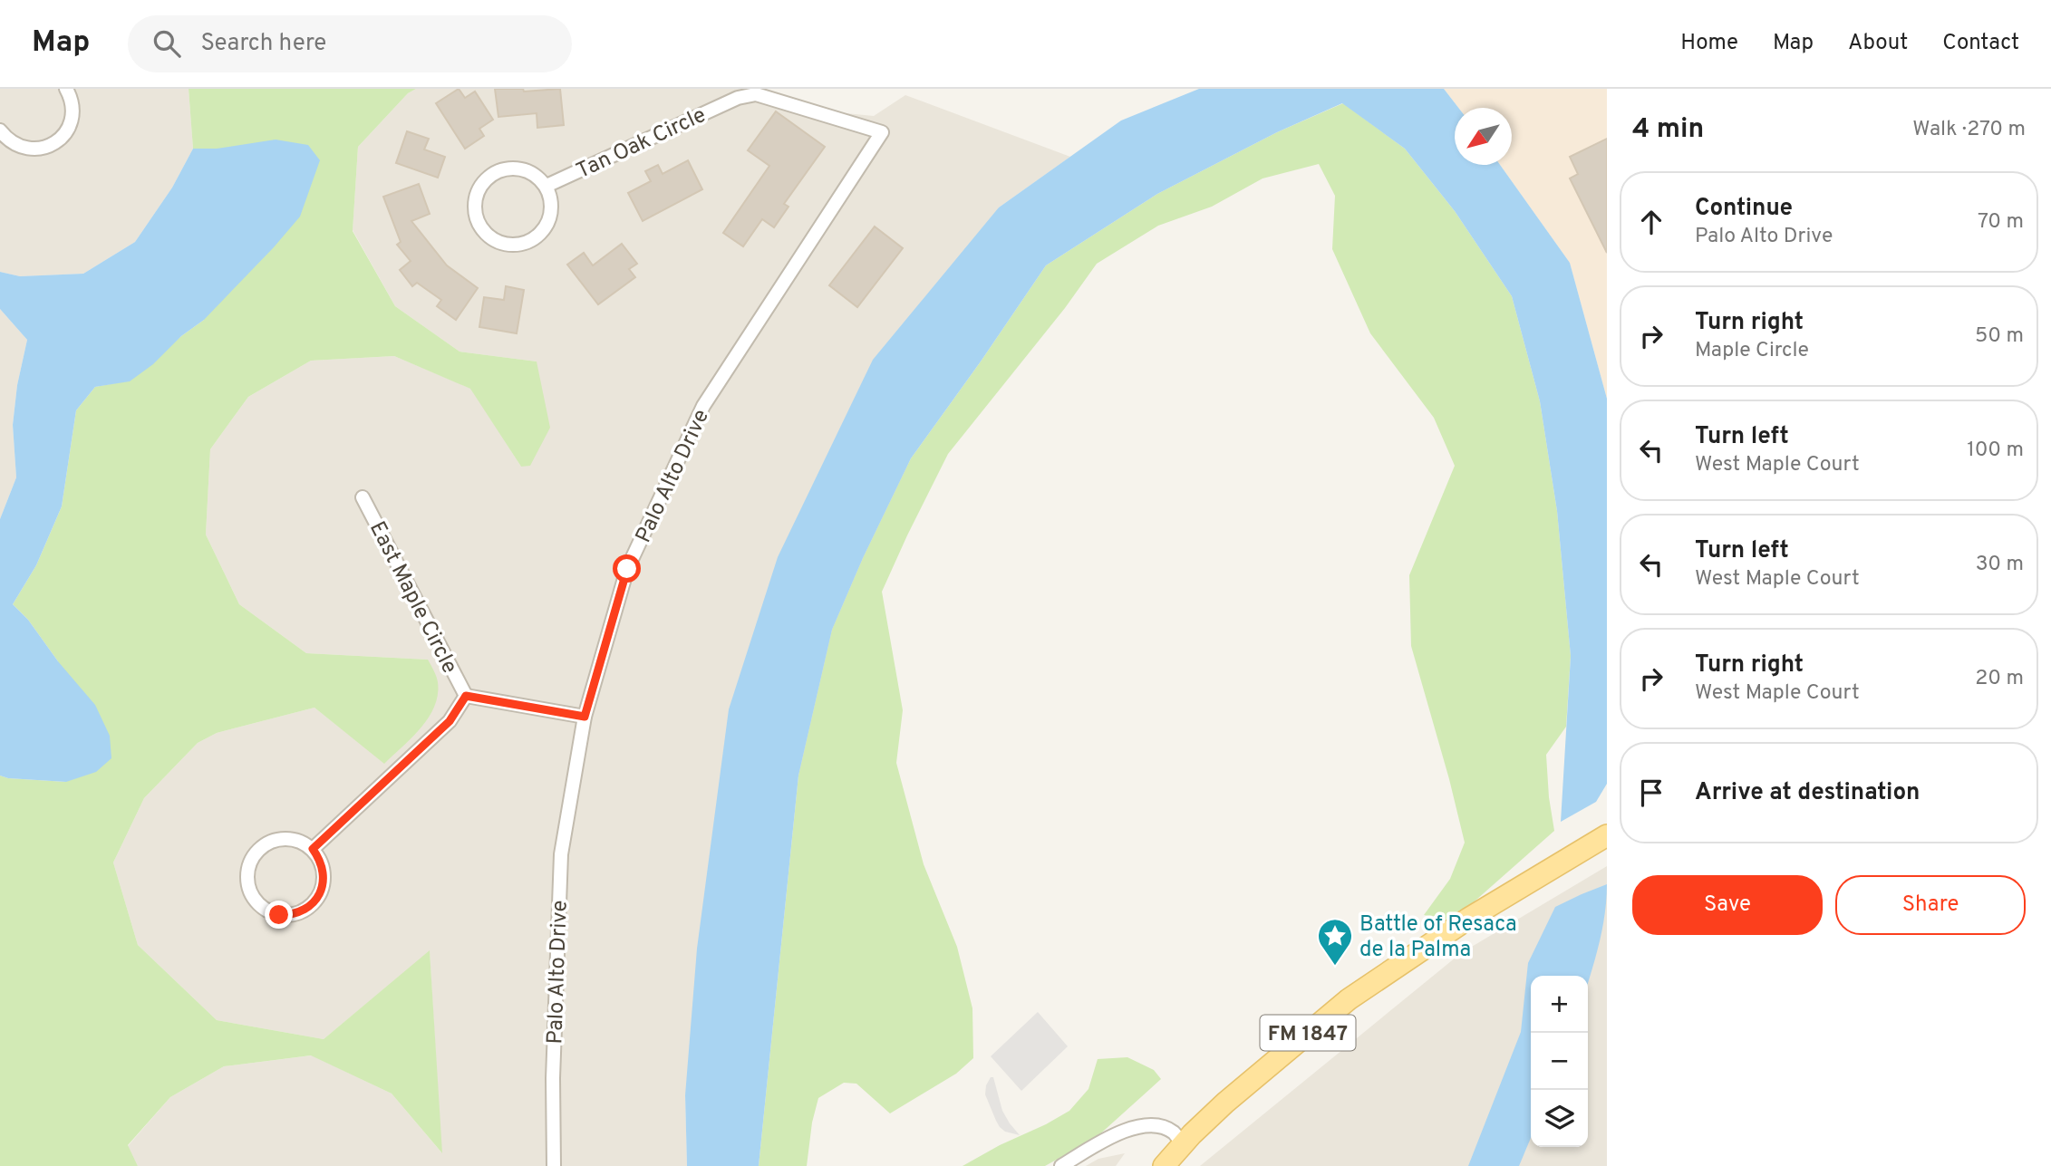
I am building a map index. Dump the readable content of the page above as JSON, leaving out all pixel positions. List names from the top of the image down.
{
  "streets": {
    "main road": ["FM 1847"],
    "street": ["Tan Oak Circle", "Palo Alto Drive", "East Maple Circle"]
  },
  "crossings": [
    ["Tan Oak Circle", "Palo Alto Drive"]
  ],
  "places": {
    "place": ["Battle of Resaca de la Palma"]
  },
  "north": "bottom left",
  "page": {
    "header": "Map",
    "search": "Search here",
    "nav": [
      "Home",
      "Map",
      "About",
      "Contact"
    ],
    "heading": ["4 min", "Walk · 270 m"],
    "list": [
      ["Continue", "Palo Alto Drive", "70 m"],
      ["Turn right", "Maple Circle", "50 m"],
      ["Turn left", "West Maple Court", "100 m"],
      ["Turn left", "West Maple Court", "30 m"],
      ["Turn right", "West Maple Court", "20 m"],
      "Arrive at destination"
    ],
    "buttons": ["Save", "Share"],
    "map_buttons": ["+", "−"]
  }
}
